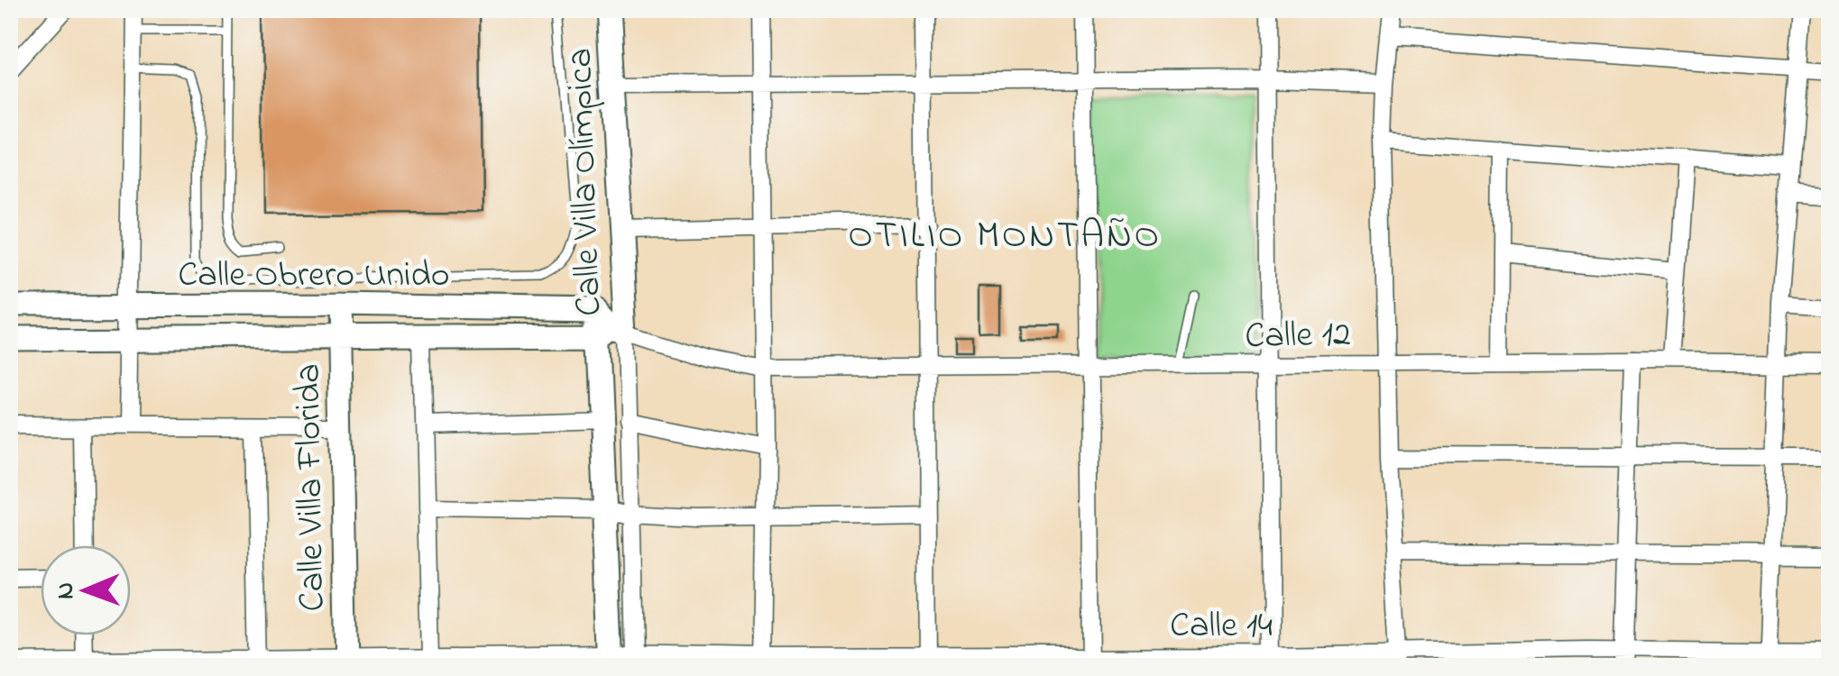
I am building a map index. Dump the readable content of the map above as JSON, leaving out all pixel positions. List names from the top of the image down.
{
  "streets": {
    "street": [
      "Calle Villa Olímpica",
      "Calle Obrero Unido",
      "Calle 12",
      "Calle Villa Florida",
      "Calle 14"
    ]
  },
  "crossings": [
    ["Calle Villa Olímpica", "Calle Obrero Unido"],
    ["Calle Villa Olímpica", "Calle 14"],
    ["Calle Obrero Unido", "Calle 12"],
    ["Calle Obrero Unido", "Calle Villa Florida"],
    ["Calle Villa Florida", "Calle 14"]
  ],
  "districts": ["OTILIO MONTAÑO"],
  "north": "left"
}
